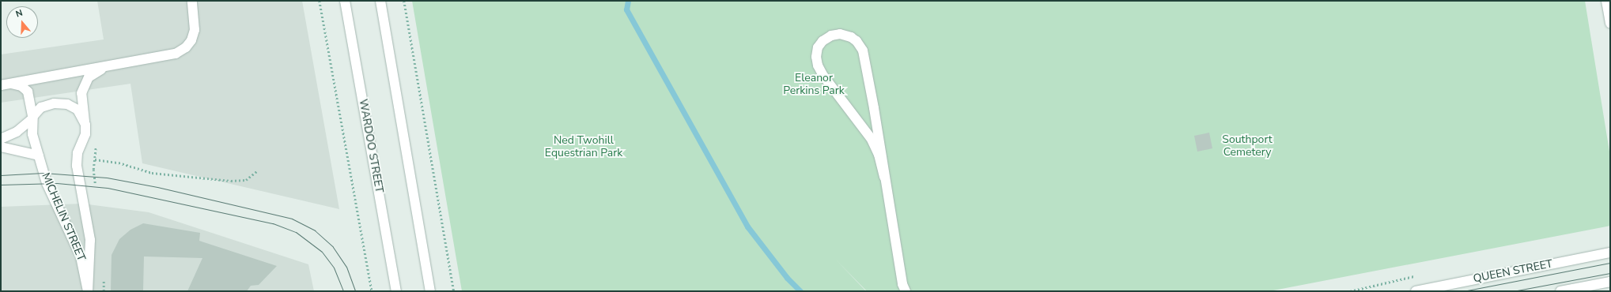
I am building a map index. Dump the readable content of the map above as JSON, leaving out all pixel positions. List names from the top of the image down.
{
  "streets": {
    "street": ["WARDOO STREET", "MICHELIN STREET", "QUEEN STREET"]
  },
  "parks": ["Eleanor Perkins Park", "Southport Cemetery", "Ned Twohill Equestrian Park"],
  "north": "top"
}
